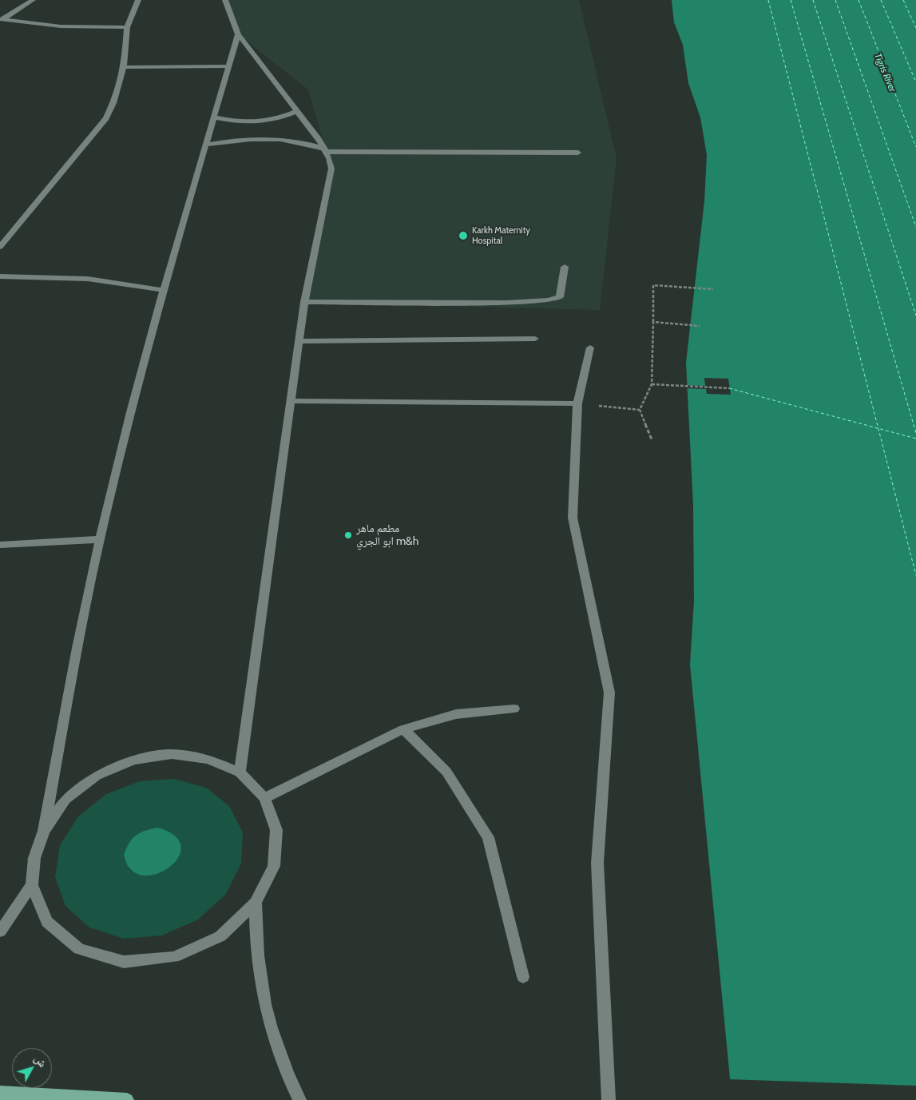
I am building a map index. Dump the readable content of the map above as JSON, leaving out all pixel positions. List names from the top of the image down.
{
  "water": ["Tigris River"],
  "places": ["Karkh Maternity Hospital", "مطعم ماهر ابو الجري m&h"],
  "north": "top right"
}
